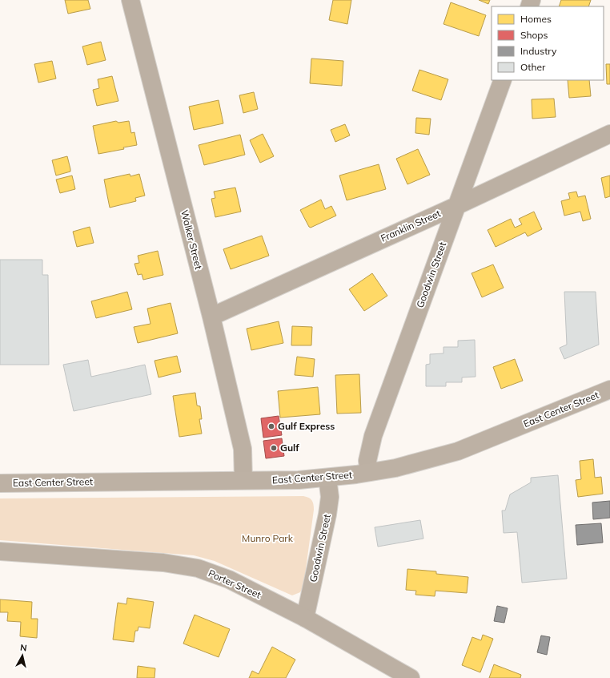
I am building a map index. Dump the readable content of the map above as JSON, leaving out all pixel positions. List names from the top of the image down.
{
  "streets": {
    "main road": ["East Center Street"],
    "street": [
      "Franklin Street",
      "Walker Street",
      "Goodwin Street",
      "Porter Street"
    ]
  },
  "crossings": [
    ["Franklin Street", "Walker Street"],
    ["Franklin Street", "Goodwin Street"],
    ["Walker Street", "East Center Street"],
    ["Goodwin Street", "East Center Street"],
    ["Goodwin Street", "Porter Street"]
  ],
  "parks": ["Munro Park"],
  "places": ["Gulf Express", "Gulf"],
  "legend": [
    "Homes",
    "Shops",
    "Industry",
    "Other"
  ],
  "north": "top"
}
